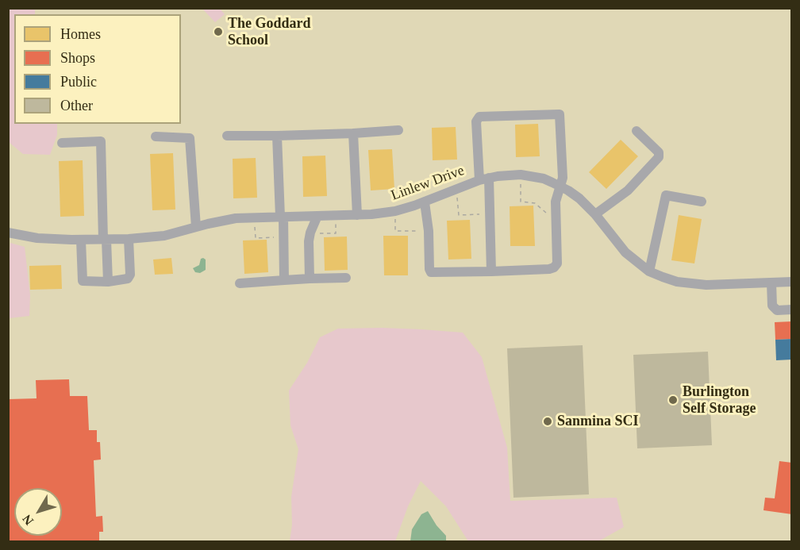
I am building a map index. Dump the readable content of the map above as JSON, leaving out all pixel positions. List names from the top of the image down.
{
  "streets": {
    "street": ["Linlew Drive"]
  },
  "places": ["The Goddard School", "Burlington Self Storage", "Sanmina SCI"],
  "legend": [
    "Homes",
    "Shops",
    "Public",
    "Other"
  ],
  "north": "bottom left"
}
